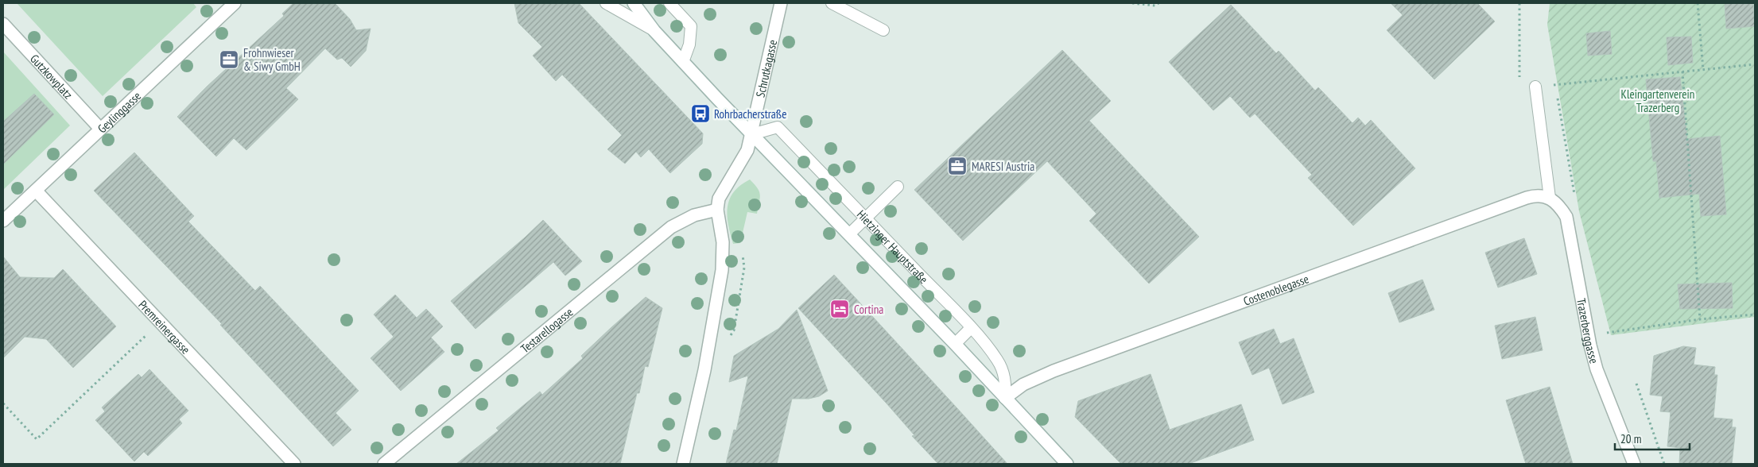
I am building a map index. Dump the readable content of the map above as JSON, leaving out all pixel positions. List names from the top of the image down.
{
  "streets": {
    "street": [
      "Schrutkagasse",
      "Gutzkowplatz",
      "Geylinggasse",
      "Hietzinger Hauptstraße",
      "Costenoblegasse",
      "Premreinergasse",
      "Testarellogasse",
      "Trazerberggasse"
    ]
  },
  "crossings": [
    ["Schrutkagasse", "Hietzinger Hauptstraße"],
    ["Gutzkowplatz", "Geylinggasse"],
    ["Geylinggasse", "Premreinergasse"],
    ["Hietzinger Hauptstraße", "Costenoblegasse"],
    ["Costenoblegasse", "Trazerberggasse"]
  ],
  "parks": ["Kleingartenverein Trazerberg"],
  "places": {
    "office": ["Frohnwieser & Siwy GmbH", "MARESI Austria"],
    "bus stop": ["Rohrbacherstraße"],
    "hotel": ["Cortina"]
  },
  "scale_bar": "20 m"
}
